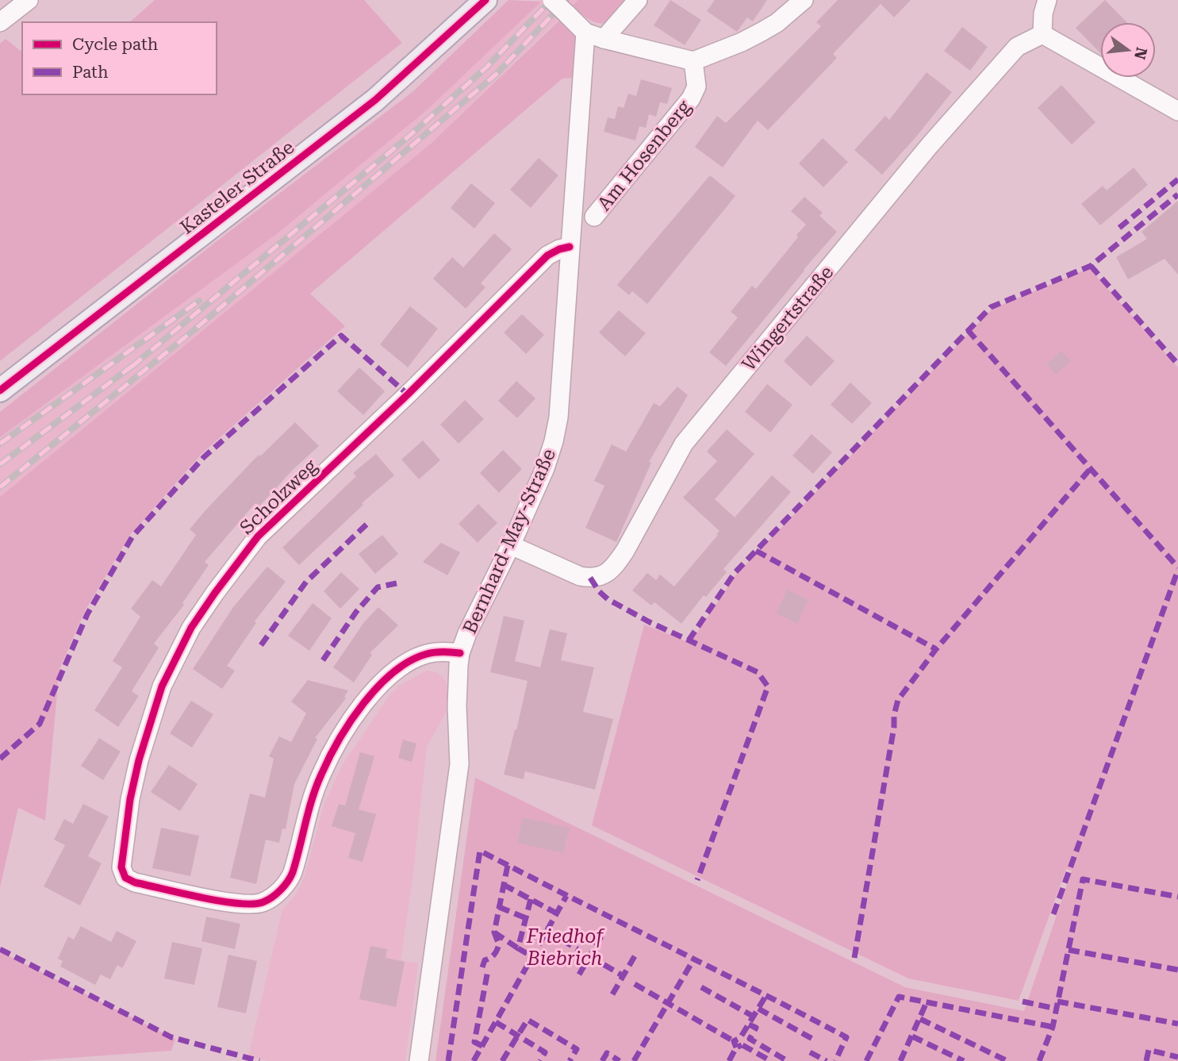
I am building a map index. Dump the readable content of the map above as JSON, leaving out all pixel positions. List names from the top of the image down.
{
  "streets": {
    "main road": ["Kasteler Straße"],
    "street": [
      "Am Hosenberg",
      "Wingertstraße",
      "Scholzweg",
      "Bernhard-May-Straße"
    ]
  },
  "crossings": [
    ["Wingertstraße", "Bernhard-May-Straße"],
    ["Scholzweg", "Bernhard-May-Straße"]
  ],
  "parks": ["Friedhof Biebrich"],
  "legend": ["Cycle path", "Path"],
  "north": "right"
}
